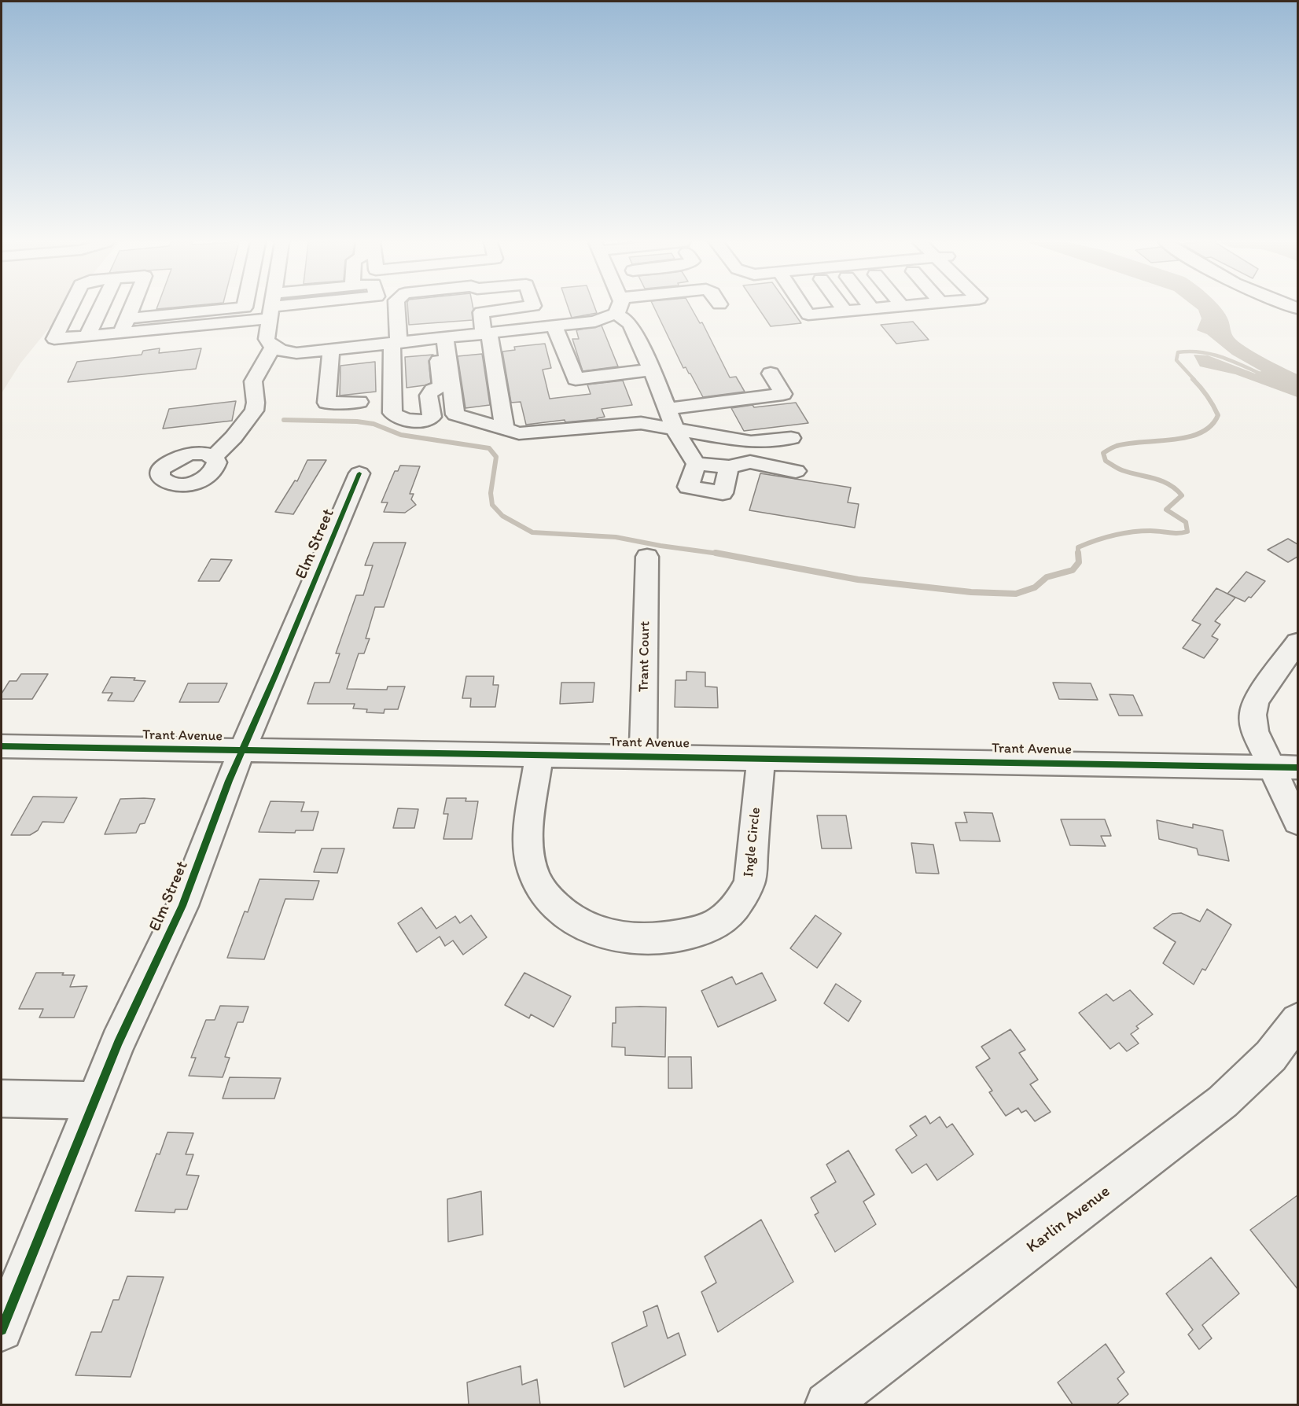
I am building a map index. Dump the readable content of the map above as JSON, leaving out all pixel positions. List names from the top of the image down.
{
  "streets": {
    "street": [
      "Elm Street",
      "Trant Court",
      "Trant Avenue",
      "Ingle Circle",
      "Karlin Avenue"
    ]
  },
  "crossings": [
    ["Elm Street", "Trant Avenue"],
    ["Trant Court", "Trant Avenue"],
    ["Trant Avenue", "Ingle Circle"]
  ]
}
